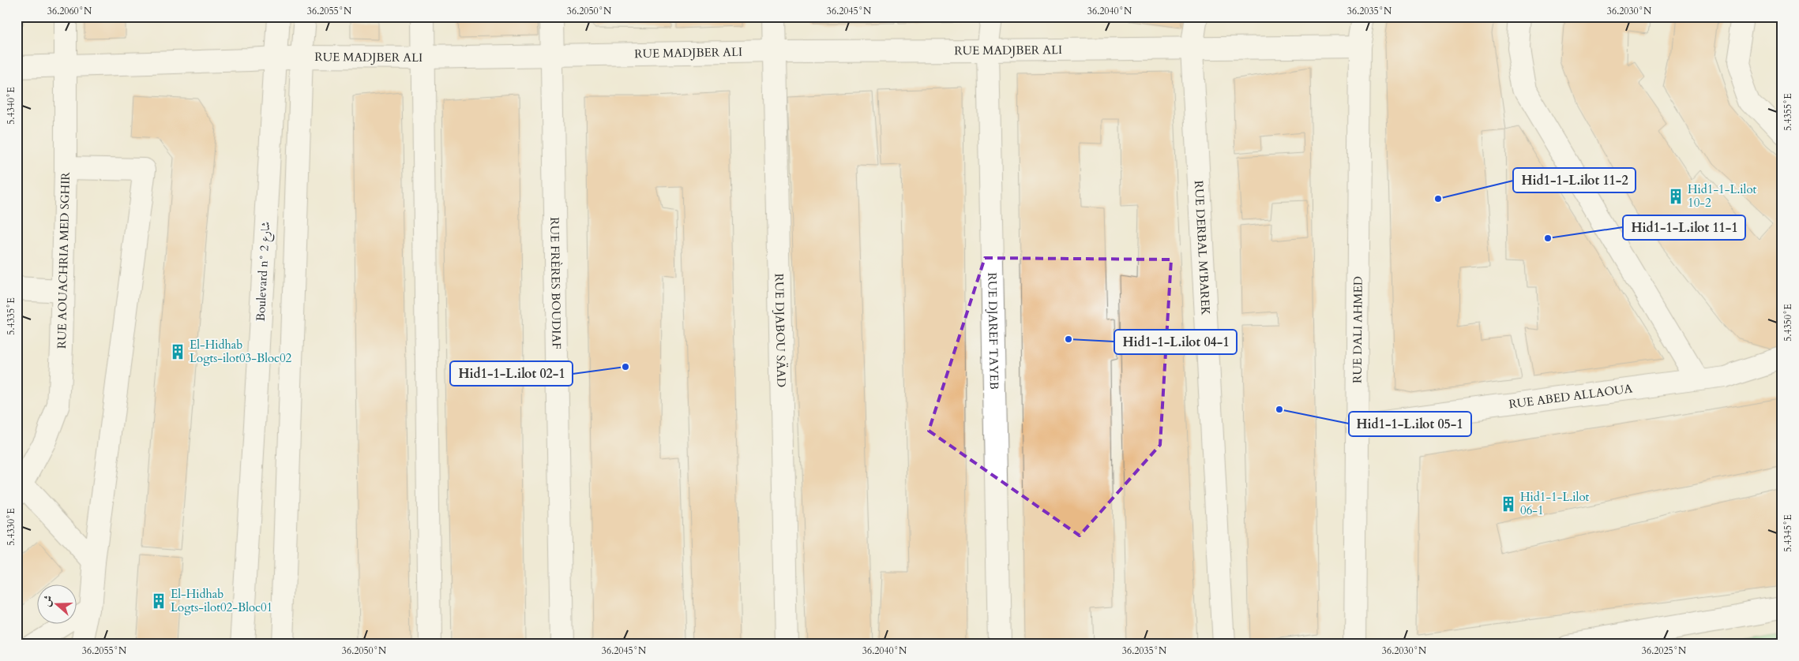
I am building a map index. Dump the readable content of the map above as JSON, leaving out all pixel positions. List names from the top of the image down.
{
  "streets": {
    "street": [
      "RUE MADJBER ALI",
      "RUE DERBAL M'BAREK",
      "RUE AOUACHRIA MED SGHIR",
      "Boulevard n° شارع 2",
      "RUE FRÈRES BOUDIAF",
      "RUE DJABOU SÄAD",
      "RUE DJAREF TAYEB",
      "RUE DALI AHMED",
      "RUE ABED ALLAOUA"
    ]
  },
  "crossings": [
    ["RUE MADJBER ALI", "RUE DERBAL M'BAREK"],
    ["RUE MADJBER ALI", "RUE AOUACHRIA MED SGHIR"],
    ["RUE MADJBER ALI", "Boulevard n° شارع 2"],
    ["RUE MADJBER ALI", "RUE FRÈRES BOUDIAF"],
    ["RUE MADJBER ALI", "RUE DJABOU SÄAD"],
    ["RUE MADJBER ALI", "RUE DJAREF TAYEB"],
    ["RUE MADJBER ALI", "RUE DALI AHMED"],
    ["RUE DALI AHMED", "RUE ABED ALLAOUA"]
  ],
  "places": {
    "building": [
      "Hid1-1-L.ilot 10-2",
      "El-Hidhab Logts-ilot03-Bloc02",
      "Hid1-1-L.ilot 06-1",
      "El-Hidhab Logts-ilot02-Bloc01"
    ],
    "other": [
      "Hid1-1-L.ilot 11-2",
      "Hid1-1-L.ilot 11-1",
      "Hid1-1-L.ilot 04-1",
      "Hid1-1-L.ilot 02-1",
      "Hid1-1-L.ilot 05-1"
    ]
  },
  "north": "left",
  "coordinates": [
    "36.2060°N",
    "36.2055°N",
    "36.2050°N",
    "36.2045°N",
    "36.2040°N",
    "36.2035°N",
    "36.2030°N",
    "5.4340°E",
    "5.4355°E",
    "5.4335°E",
    "5.4350°E",
    "5.4330°E",
    "5.4345°E",
    "36.2025°N"
  ]
}
